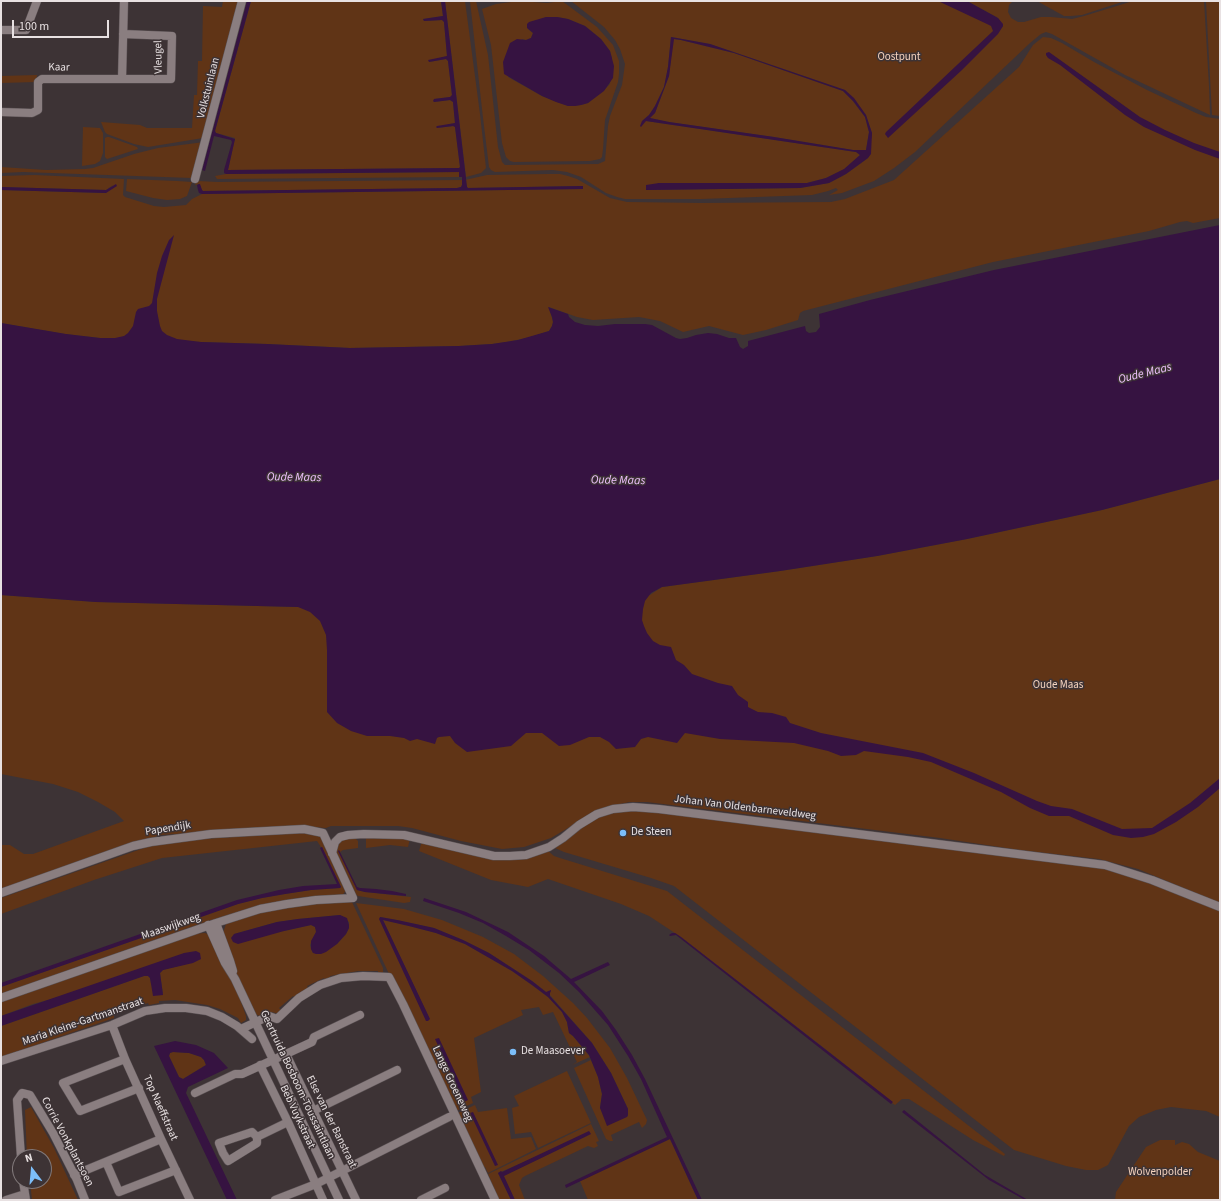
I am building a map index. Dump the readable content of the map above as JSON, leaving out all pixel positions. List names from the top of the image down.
{
  "streets": {
    "street": [
      "Vleugel",
      "Kaar",
      "Volkstuinlaan",
      "Johan Van Oldenbarneveldweg",
      "Papendijk",
      "Maaswijkweg",
      "Maria Kleine-Gartmanstraat",
      "Lange Groeneweg",
      "Geertruida Bosboom-Toussaintlaan",
      "Top Naeffstraat",
      "Beb Vuykstraat",
      "Else van der Banstraat",
      "Corrie Vonkplantsoen"
    ]
  },
  "crossings": [
    ["Vleugel", "Kaar"],
    ["Johan Van Oldenbarneveldweg", "Papendijk"],
    ["Johan Van Oldenbarneveldweg", "Maaswijkweg"],
    ["Papendijk", "Maaswijkweg"],
    ["Maaswijkweg", "Geertruida Bosboom-Toussaintlaan"],
    ["Maria Kleine-Gartmanstraat", "Top Naeffstraat"],
    ["Lange Groeneweg", "Geertruida Bosboom-Toussaintlaan"]
  ],
  "water": ["Oude Maas"],
  "parks": ["Oostpunt", "Oude Maas", "Wolvenpolder"],
  "places": ["De Steen", "De Maasoever"],
  "scale_bar": "100 m",
  "north": "top"
}
